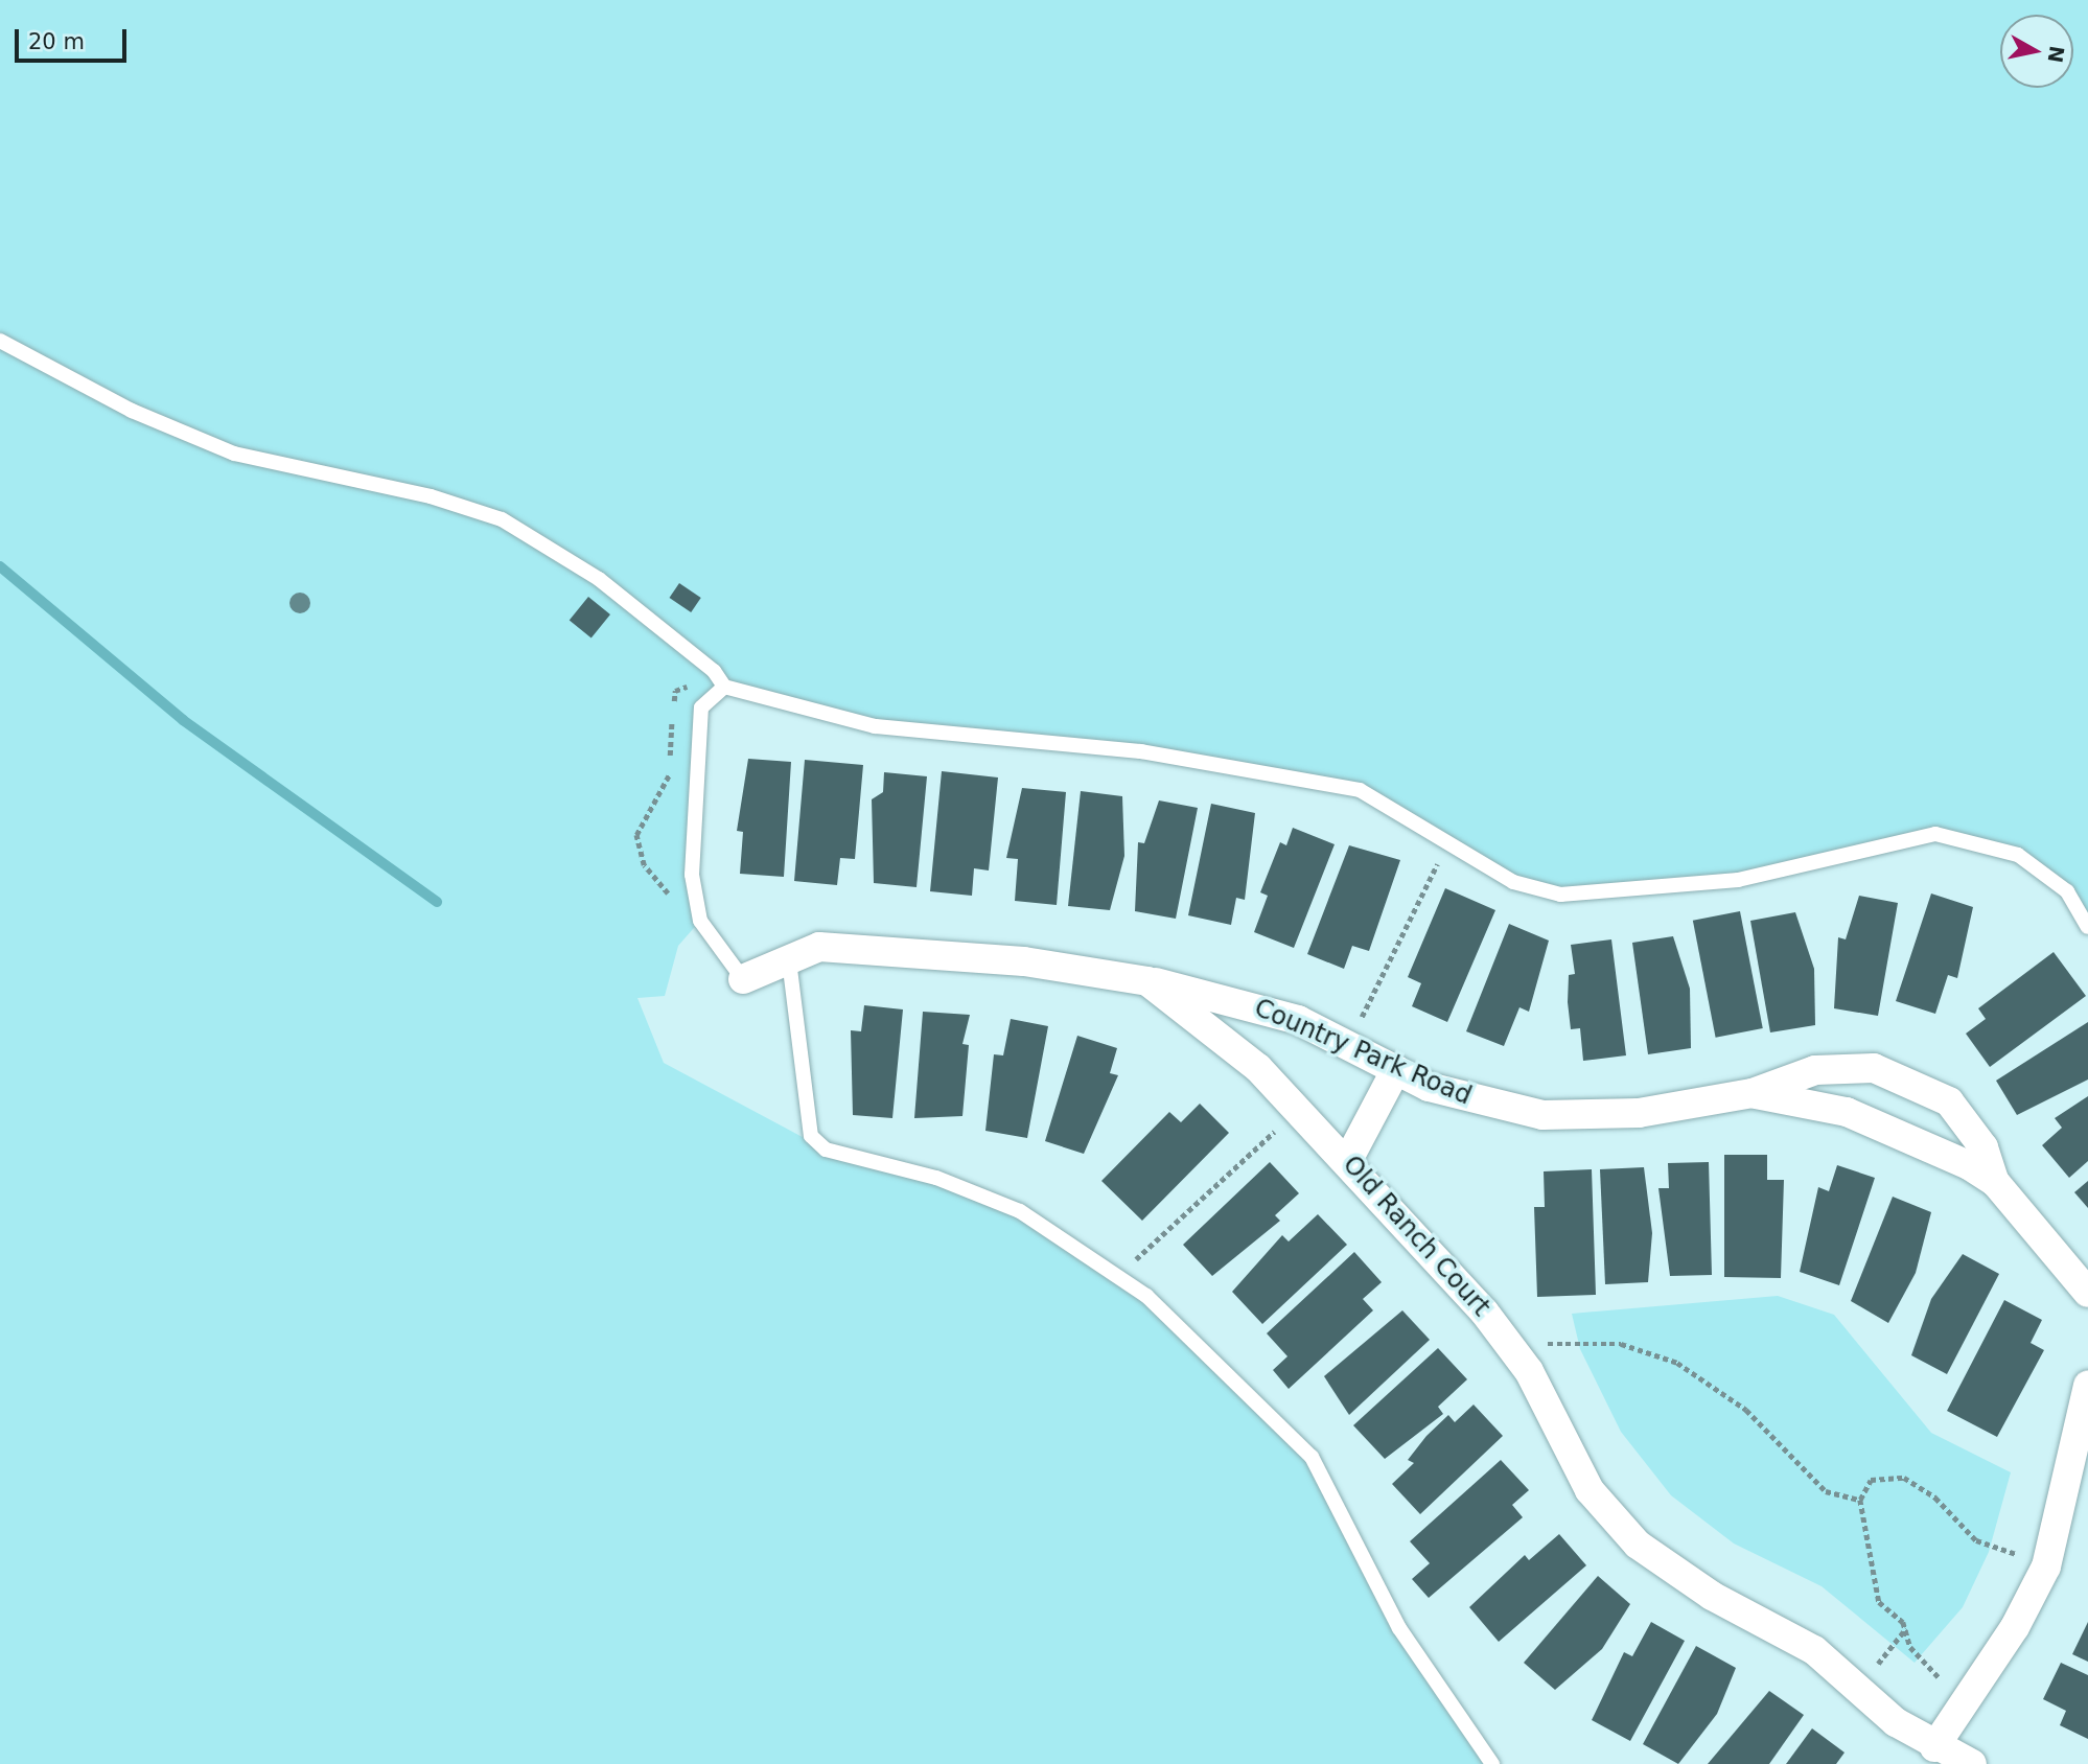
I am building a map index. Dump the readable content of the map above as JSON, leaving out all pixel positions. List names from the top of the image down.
{
  "streets": {
    "street": ["Country Park Road", "Old Ranch Court"]
  },
  "crossings": [
    ["Country Park Road", "Old Ranch Court"]
  ],
  "scale_bar": "20 m",
  "north": "right"
}
